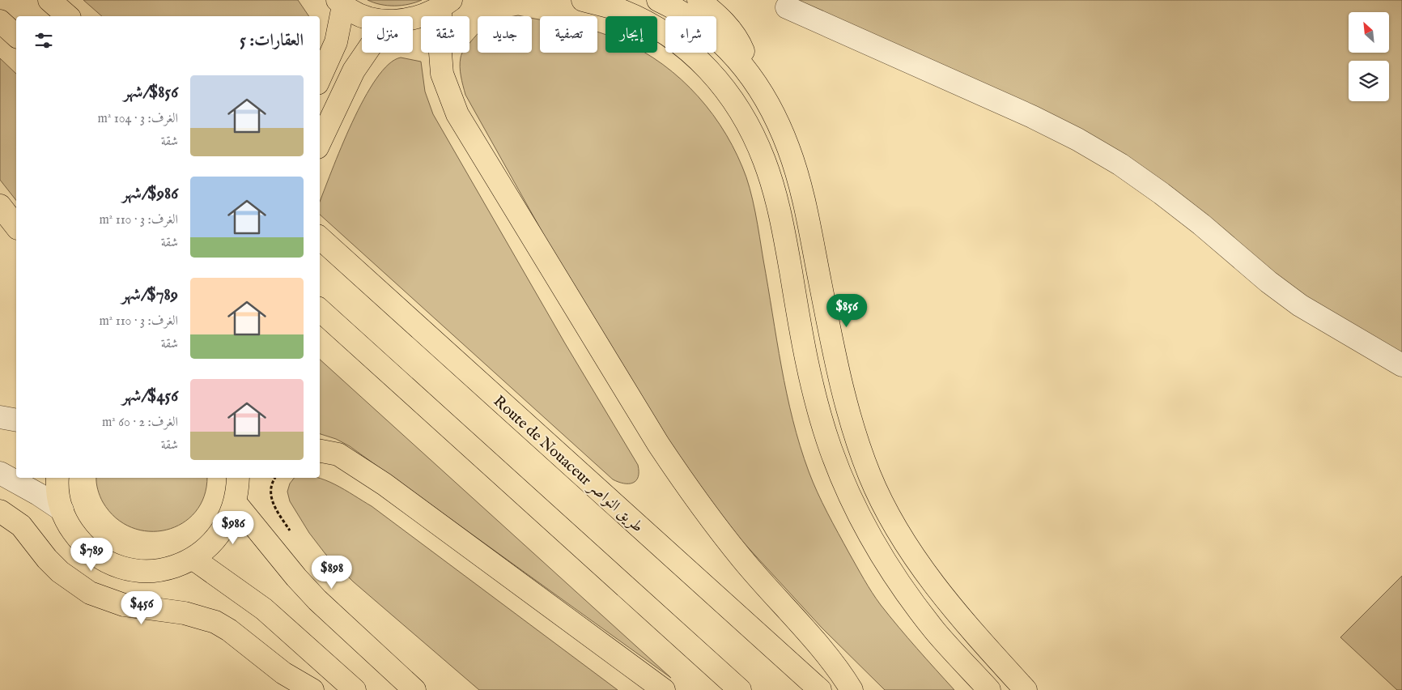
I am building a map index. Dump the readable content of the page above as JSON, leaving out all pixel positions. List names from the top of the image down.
{
  "streets": {
    "main road": ["Route de Nouaceur طريق النواصر"]
  },
  "north": "top left",
  "page": {
    "chip": [
      "شراء",
      "إيجار",
      "تصفية",
      "جديد",
      "شقة",
      "منزل"
    ],
    "heading": "العقارات: 5",
    "list": [
      {
        "name": "$856/شهر",
        "note": "الغرف: 3 · 104 m² · شقة"
      },
      {
        "name": "$986/شهر",
        "note": "الغرف: 3 · 110 m² · شقة"
      },
      {
        "name": "$789/شهر",
        "note": "الغرف: 3 · 110 m² · شقة"
      },
      {
        "name": "$456/شهر",
        "note": "الغرف: 2 · 60 m² · شقة"
      }
    ],
    "price": [
      "$856",
      "$986",
      "$789",
      "$898",
      "$456"
    ]
  }
}
